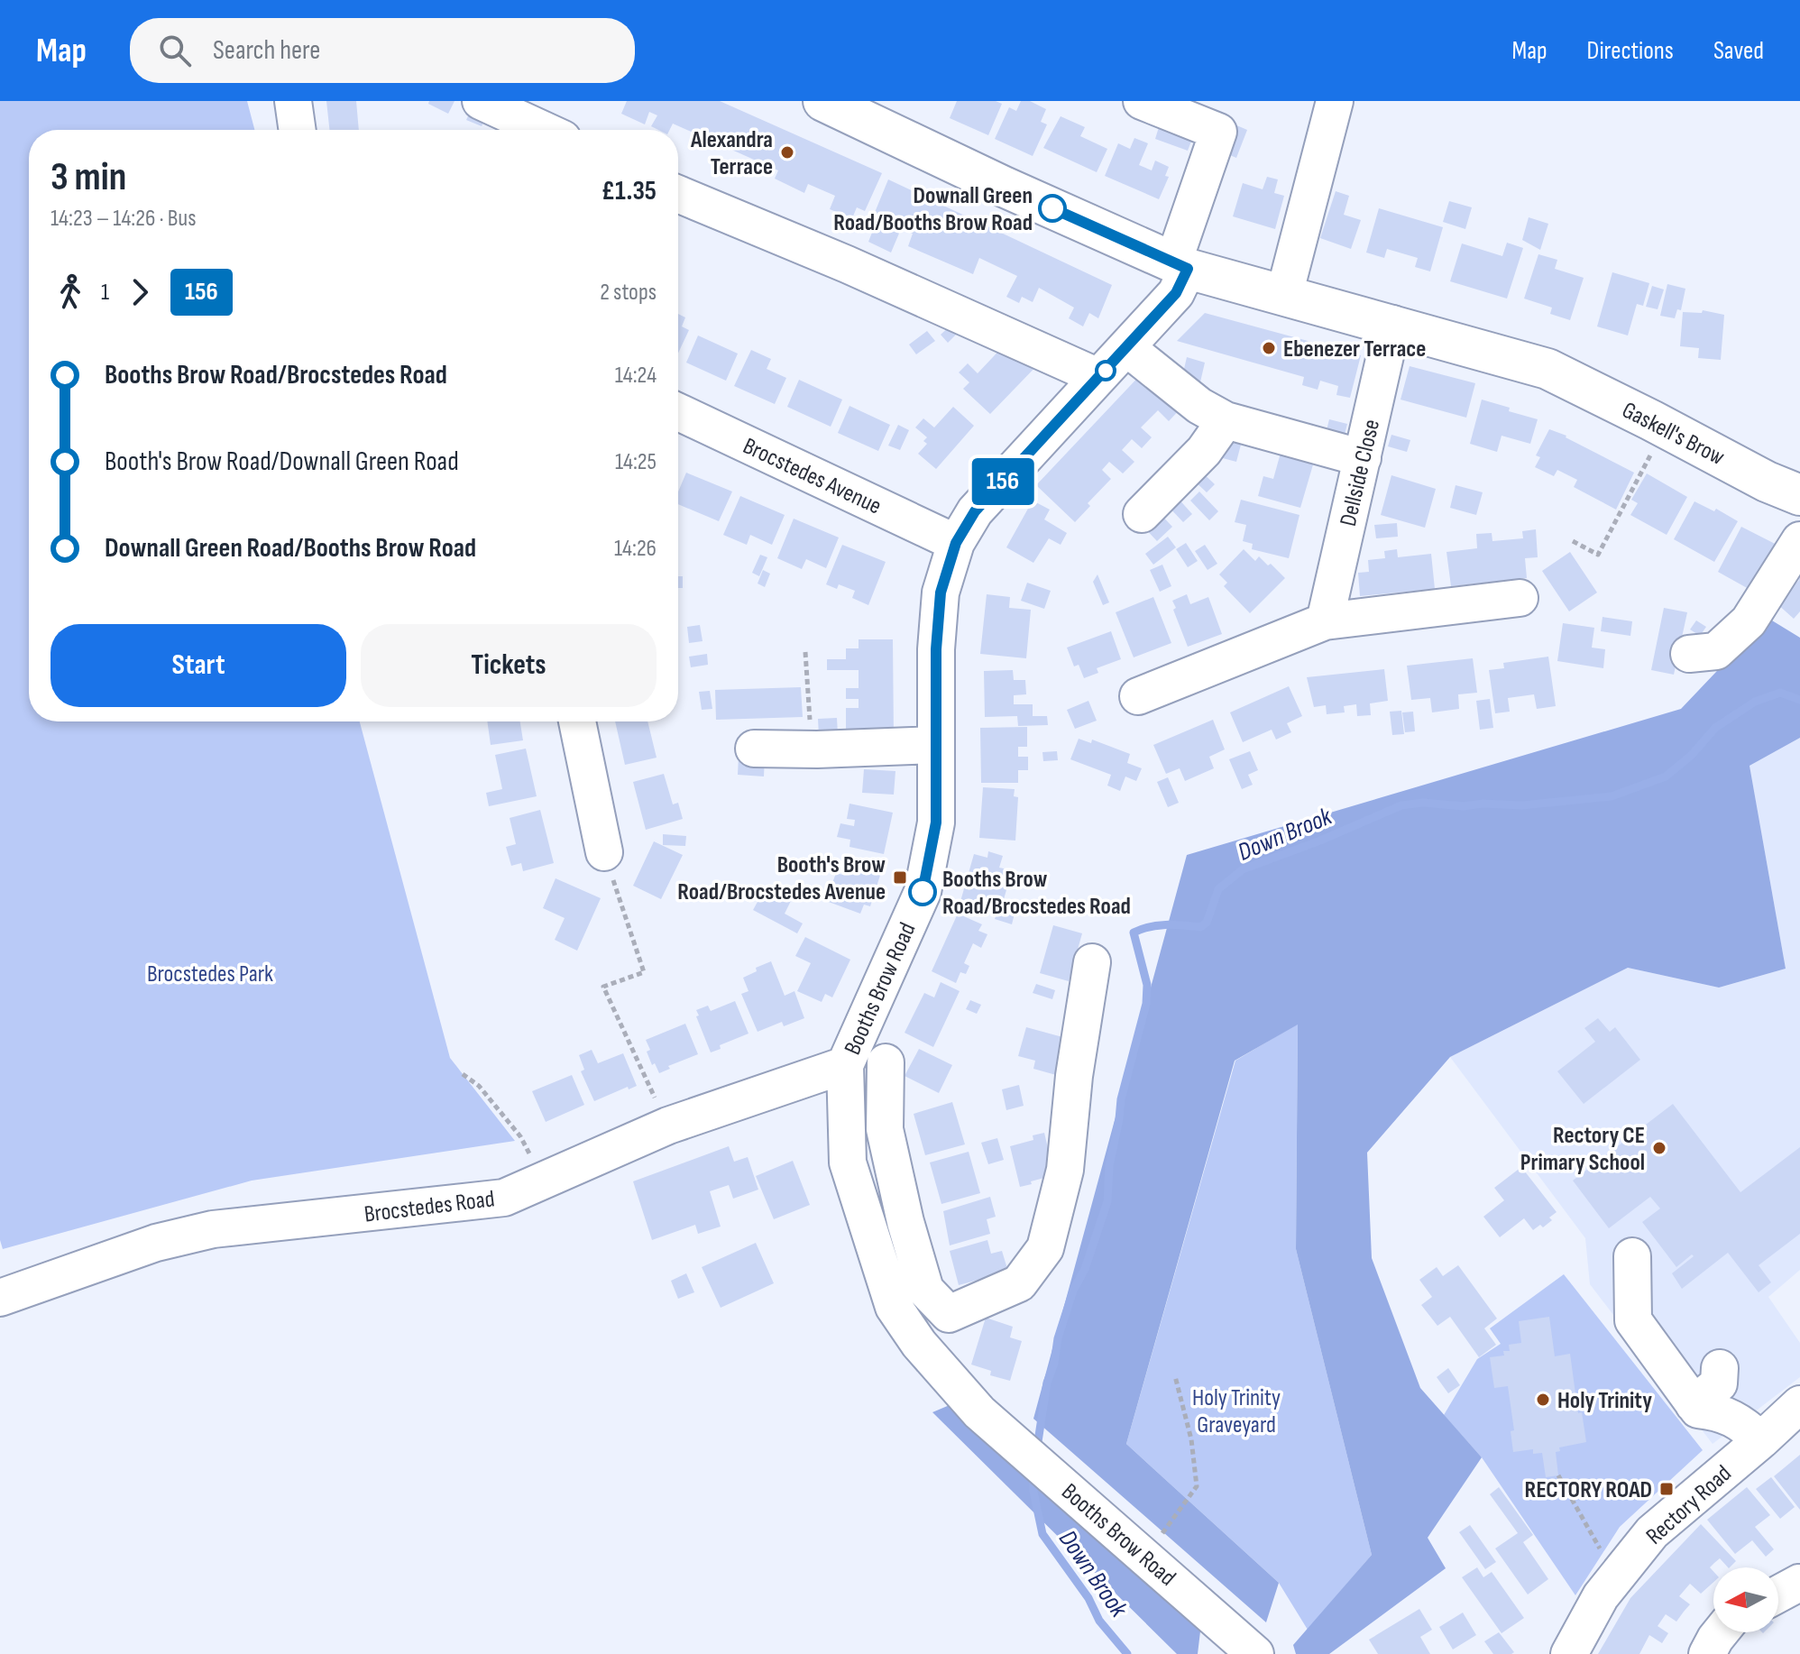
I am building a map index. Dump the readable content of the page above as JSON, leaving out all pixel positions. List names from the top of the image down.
{
  "streets": {
    "main road": ["Gaskell's Brow"],
    "street": [
      "Dellside Close",
      "Brocstedes Avenue",
      "Booths Brow Road",
      "Brocstedes Road",
      "Rectory Road"
    ]
  },
  "crossings": [
    ["Gaskell's Brow", "Dellside Close"],
    ["Gaskell's Brow", "Booths Brow Road"],
    ["Brocstedes Avenue", "Booths Brow Road"],
    ["Booths Brow Road", "Brocstedes Road"]
  ],
  "water": ["Down Brook"],
  "parks": ["Brocstedes Park", "Holy Trinity Graveyard"],
  "places": {
    "other": [
      "Alexandra Terrace",
      "Downall Green Road/Booths Brow Road",
      "Ebenezer Terrace",
      "Booths Brow Road/Brocstedes Road",
      "Rectory CE Primary School",
      "Holy Trinity"
    ],
    "transit": ["Booth's Brow Road/Brocstedes Avenue", "RECTORY ROAD"]
  },
  "lines": ["bus line 156"],
  "north": "left",
  "page": {
    "header": "Map",
    "search": "Search here",
    "nav": ["Map", "Directions", "Saved"],
    "on_map": "156",
    "heading": ["3 min", "14:23 – 14:26 · Bus", "£1.35"],
    "legs": ["1", "156", "2 stops"],
    "list": [
      {
        "name": "Booths Brow Road/Brocstedes Road",
        "value": "14:24"
      },
      {
        "name": "Booth's Brow Road/Downall Green Road",
        "value": "14:25"
      },
      {
        "name": "Downall Green Road/Booths Brow Road",
        "value": "14:26"
      }
    ],
    "buttons": ["Start", "Tickets"]
  }
}
